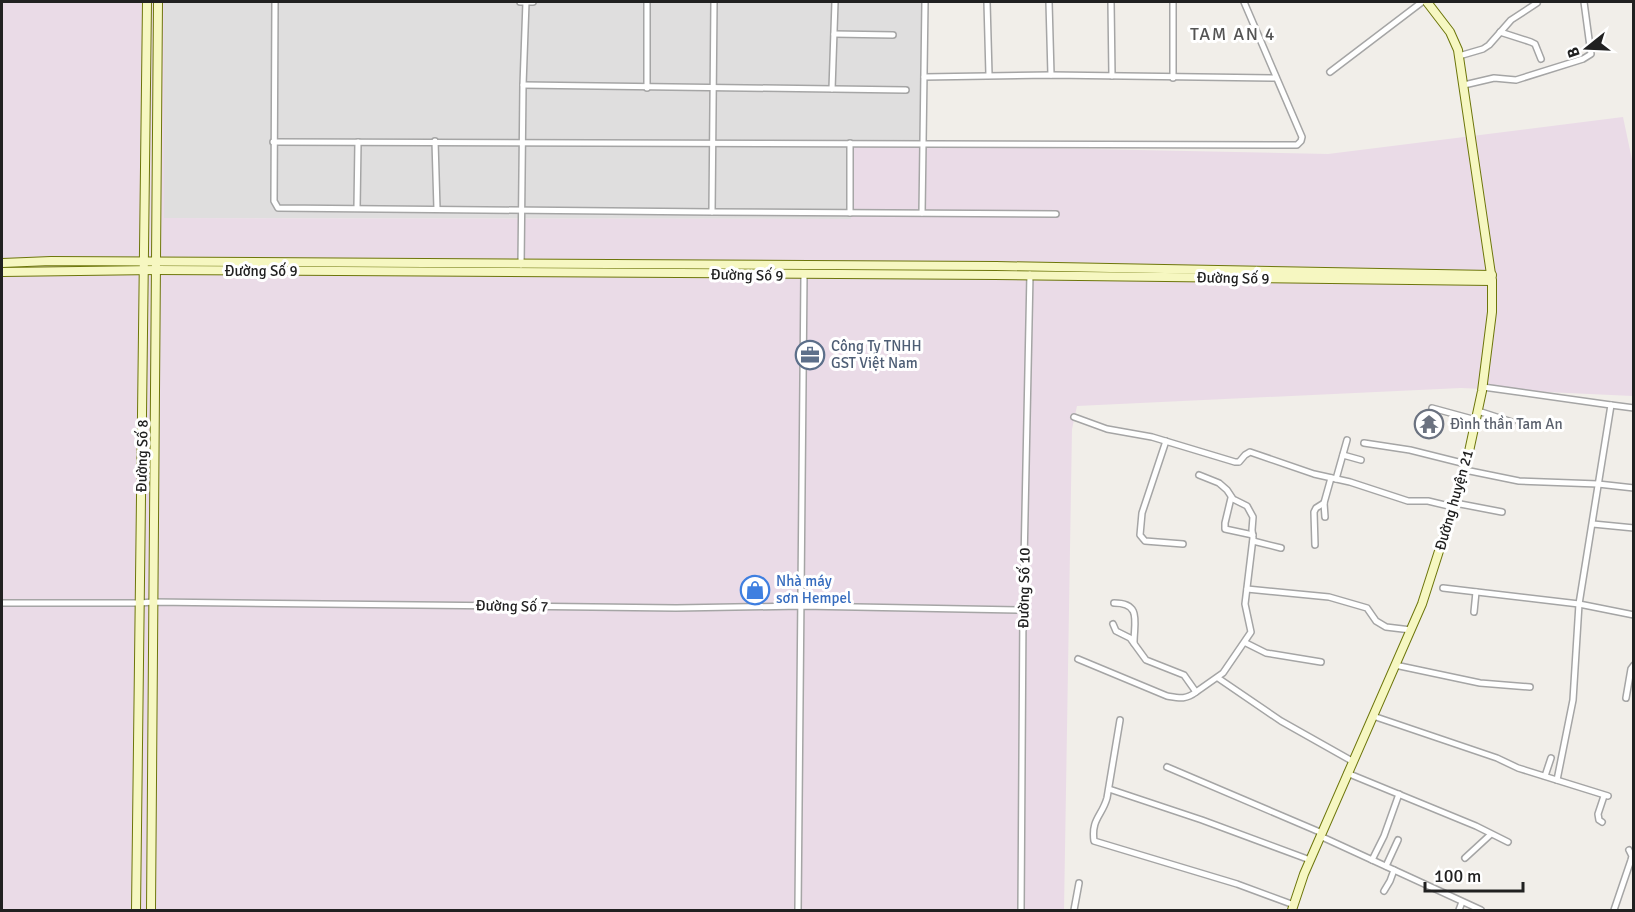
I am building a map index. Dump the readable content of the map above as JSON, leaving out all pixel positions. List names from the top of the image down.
{
  "streets": {
    "street": [
      "Đường Số 9",
      "Đường Số 8",
      "Đường huyện 21",
      "Đường Số 10",
      "Đường Số 7"
    ]
  },
  "crossings": [
    ["Đường Số 9", "Đường Số 8"],
    ["Đường Số 9", "Đường huyện 21"],
    ["Đường Số 9", "Đường Số 10"],
    ["Đường Số 8", "Đường Số 7"],
    ["Đường Số 10", "Đường Số 7"]
  ],
  "districts": ["TAM AN 4"],
  "places": {
    "office": ["Công Ty TNHH GST Việt Nam"],
    "temple": ["Đình thần Tam An"],
    "shop": ["Nhà máy sơn Hempel"]
  },
  "scale_bar": "100 m",
  "north": "left"
}
